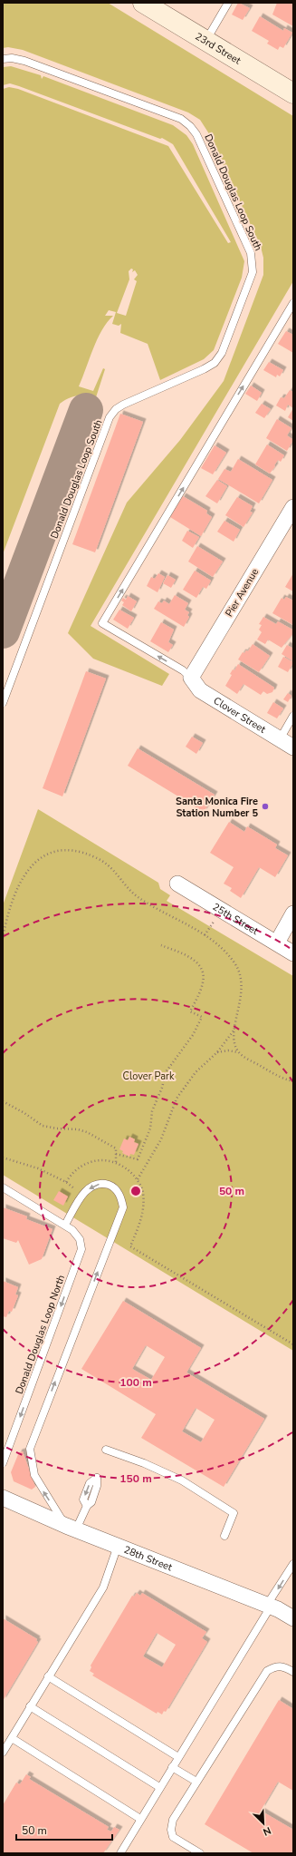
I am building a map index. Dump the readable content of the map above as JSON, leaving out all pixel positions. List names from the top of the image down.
{
  "streets": {
    "street": [
      "23rd Street",
      "Pier Avenue",
      "Clover Street",
      "25th Street",
      "28th Street"
    ],
    "lane": ["Donald Douglas Loop South", "Donald Douglas Loop North"]
  },
  "crossings": [
    ["Pier Avenue", "Clover Street"]
  ],
  "one_way": ["Donald Douglas Loop North"],
  "parks": ["Clover Park"],
  "places": ["Santa Monica Fire Station Number 5"],
  "scale_bar": "50 m",
  "north": "bottom right",
  "rings": ["50 m", "100 m", "150 m"]
}
